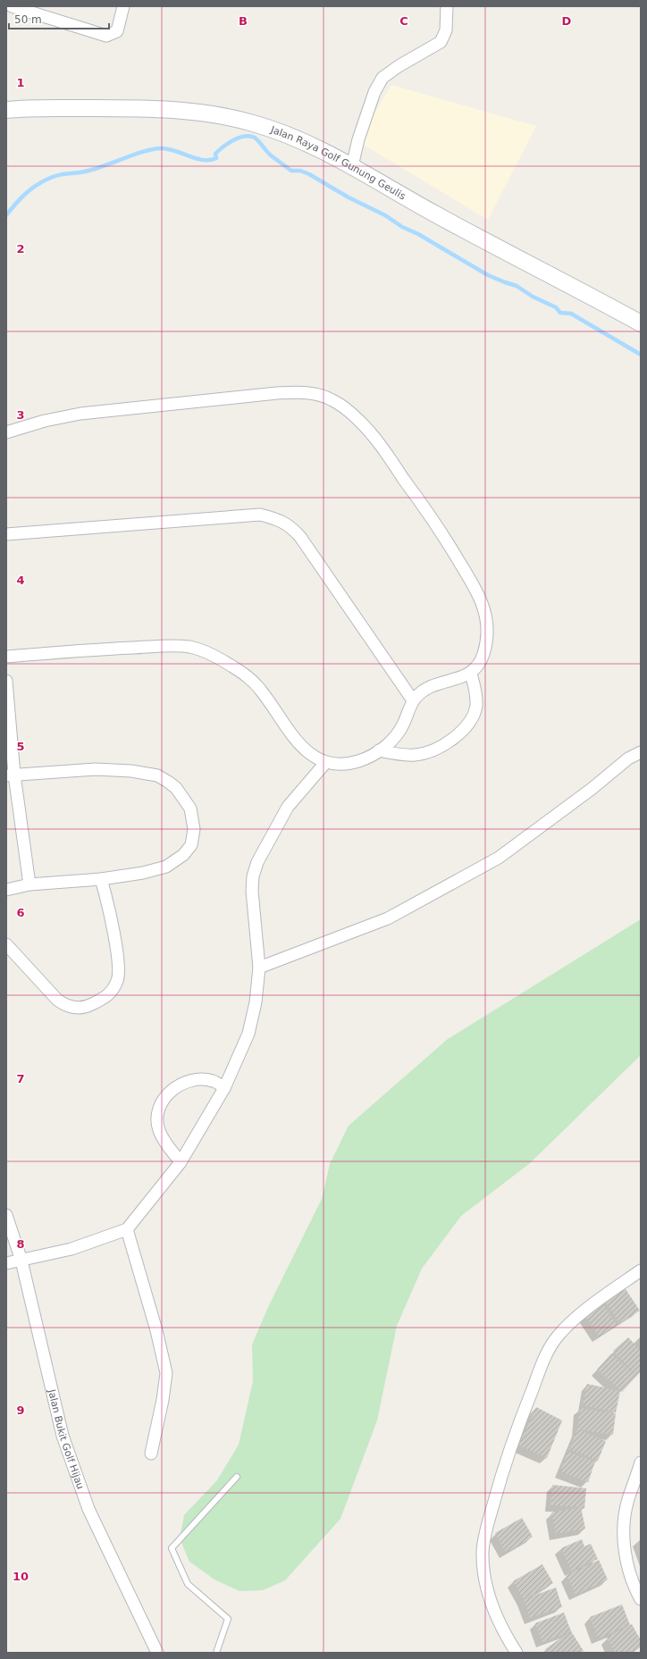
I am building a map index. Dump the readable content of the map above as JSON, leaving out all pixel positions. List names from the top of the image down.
{
  "streets": {
    "main road": ["Jalan Raya Golf Gunung Geulis"],
    "street": ["Jalan Bukit Golf Hijau"]
  },
  "scale_bar": "50 m",
  "grid": {
    "columns": ["B", "C", "D"],
    "rows": [
      "1",
      "2",
      "3",
      "4",
      "5",
      "6",
      "7",
      "8",
      "9",
      "10"
    ]
  }
}
